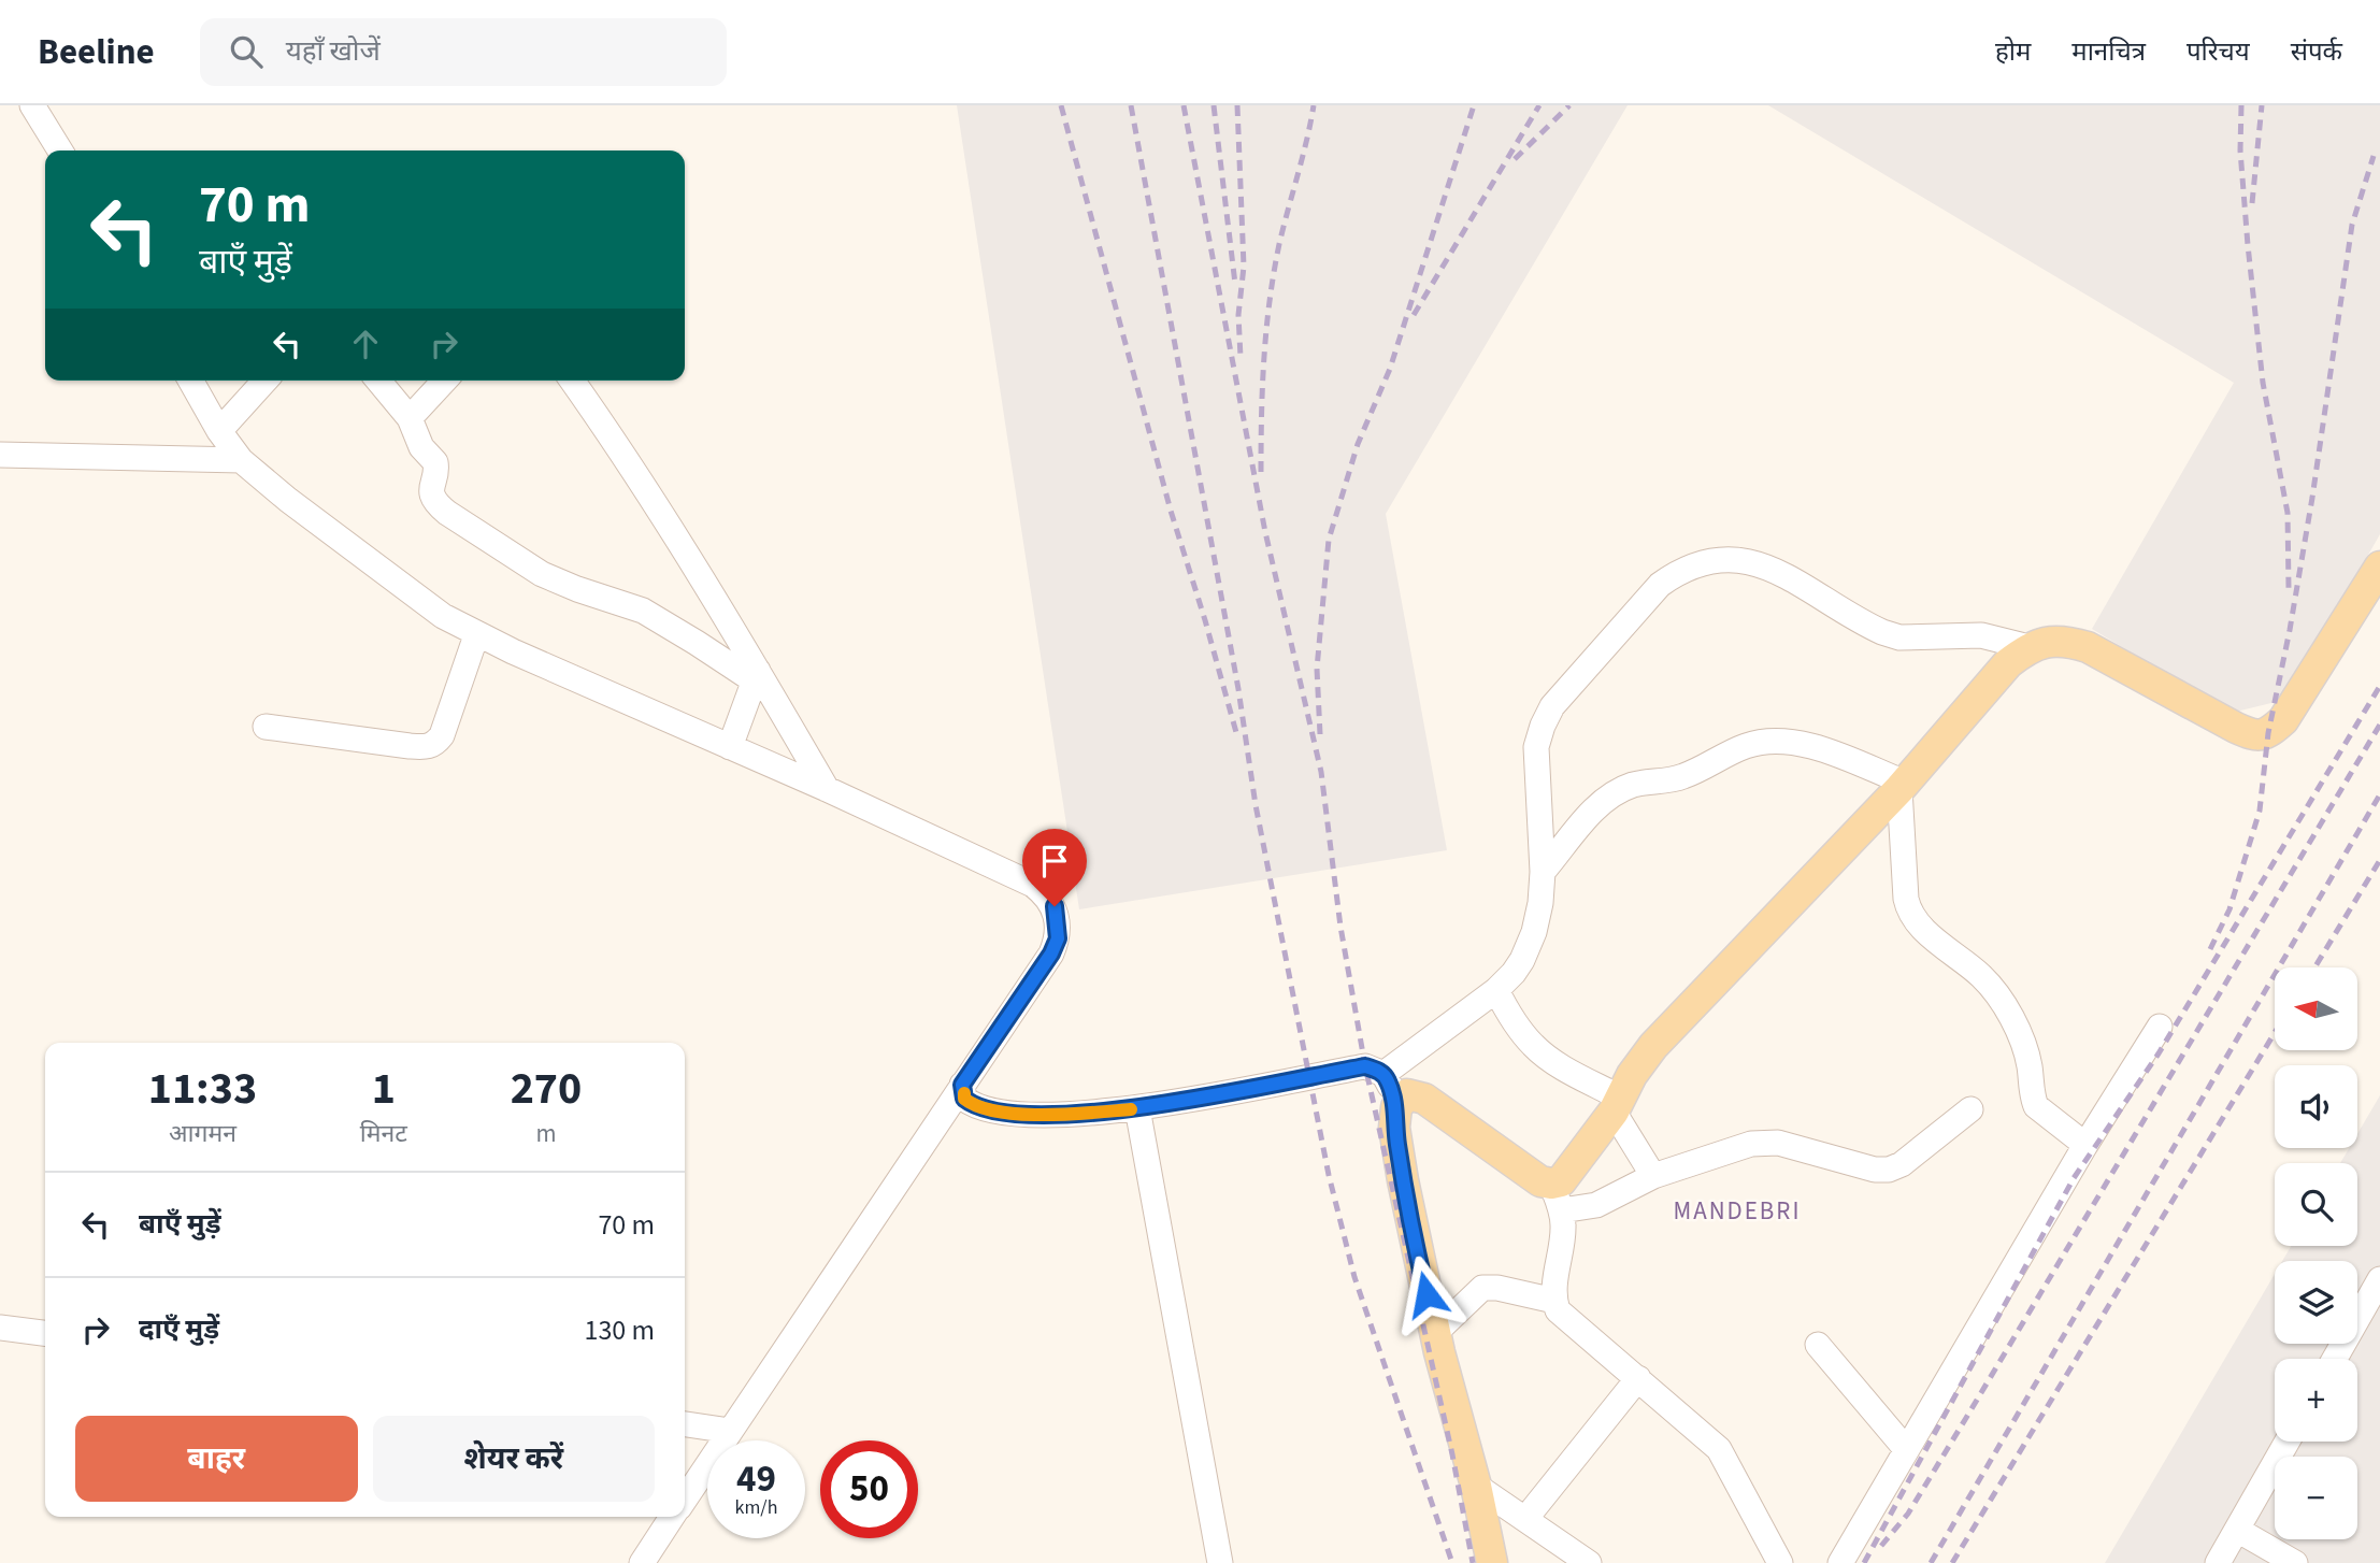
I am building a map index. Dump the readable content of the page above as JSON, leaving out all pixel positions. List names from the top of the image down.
{
  "districts": ["MANDEBRI"],
  "north": "left",
  "page": {
    "header": "Beeline",
    "search": "यहाँ खोजें",
    "nav": [
      "होम",
      "मानचित्र",
      "परिचय",
      "संपर्क"
    ],
    "turn": ["70 m", "बाएँ मुड़ें"],
    "map_buttons": ["+", "−"],
    "eta": [
      "11:33",
      "आगमन",
      "1",
      "मिनट",
      "270",
      "m"
    ],
    "list": [
      {
        "name": "बाएँ मुड़ें",
        "value": "70 m"
      },
      {
        "name": "दाएँ मुड़ें",
        "value": "130 m"
      }
    ],
    "buttons": ["बाहर", "शेयर करें"],
    "speed": "49 km/h",
    "limit": "50"
  }
}
